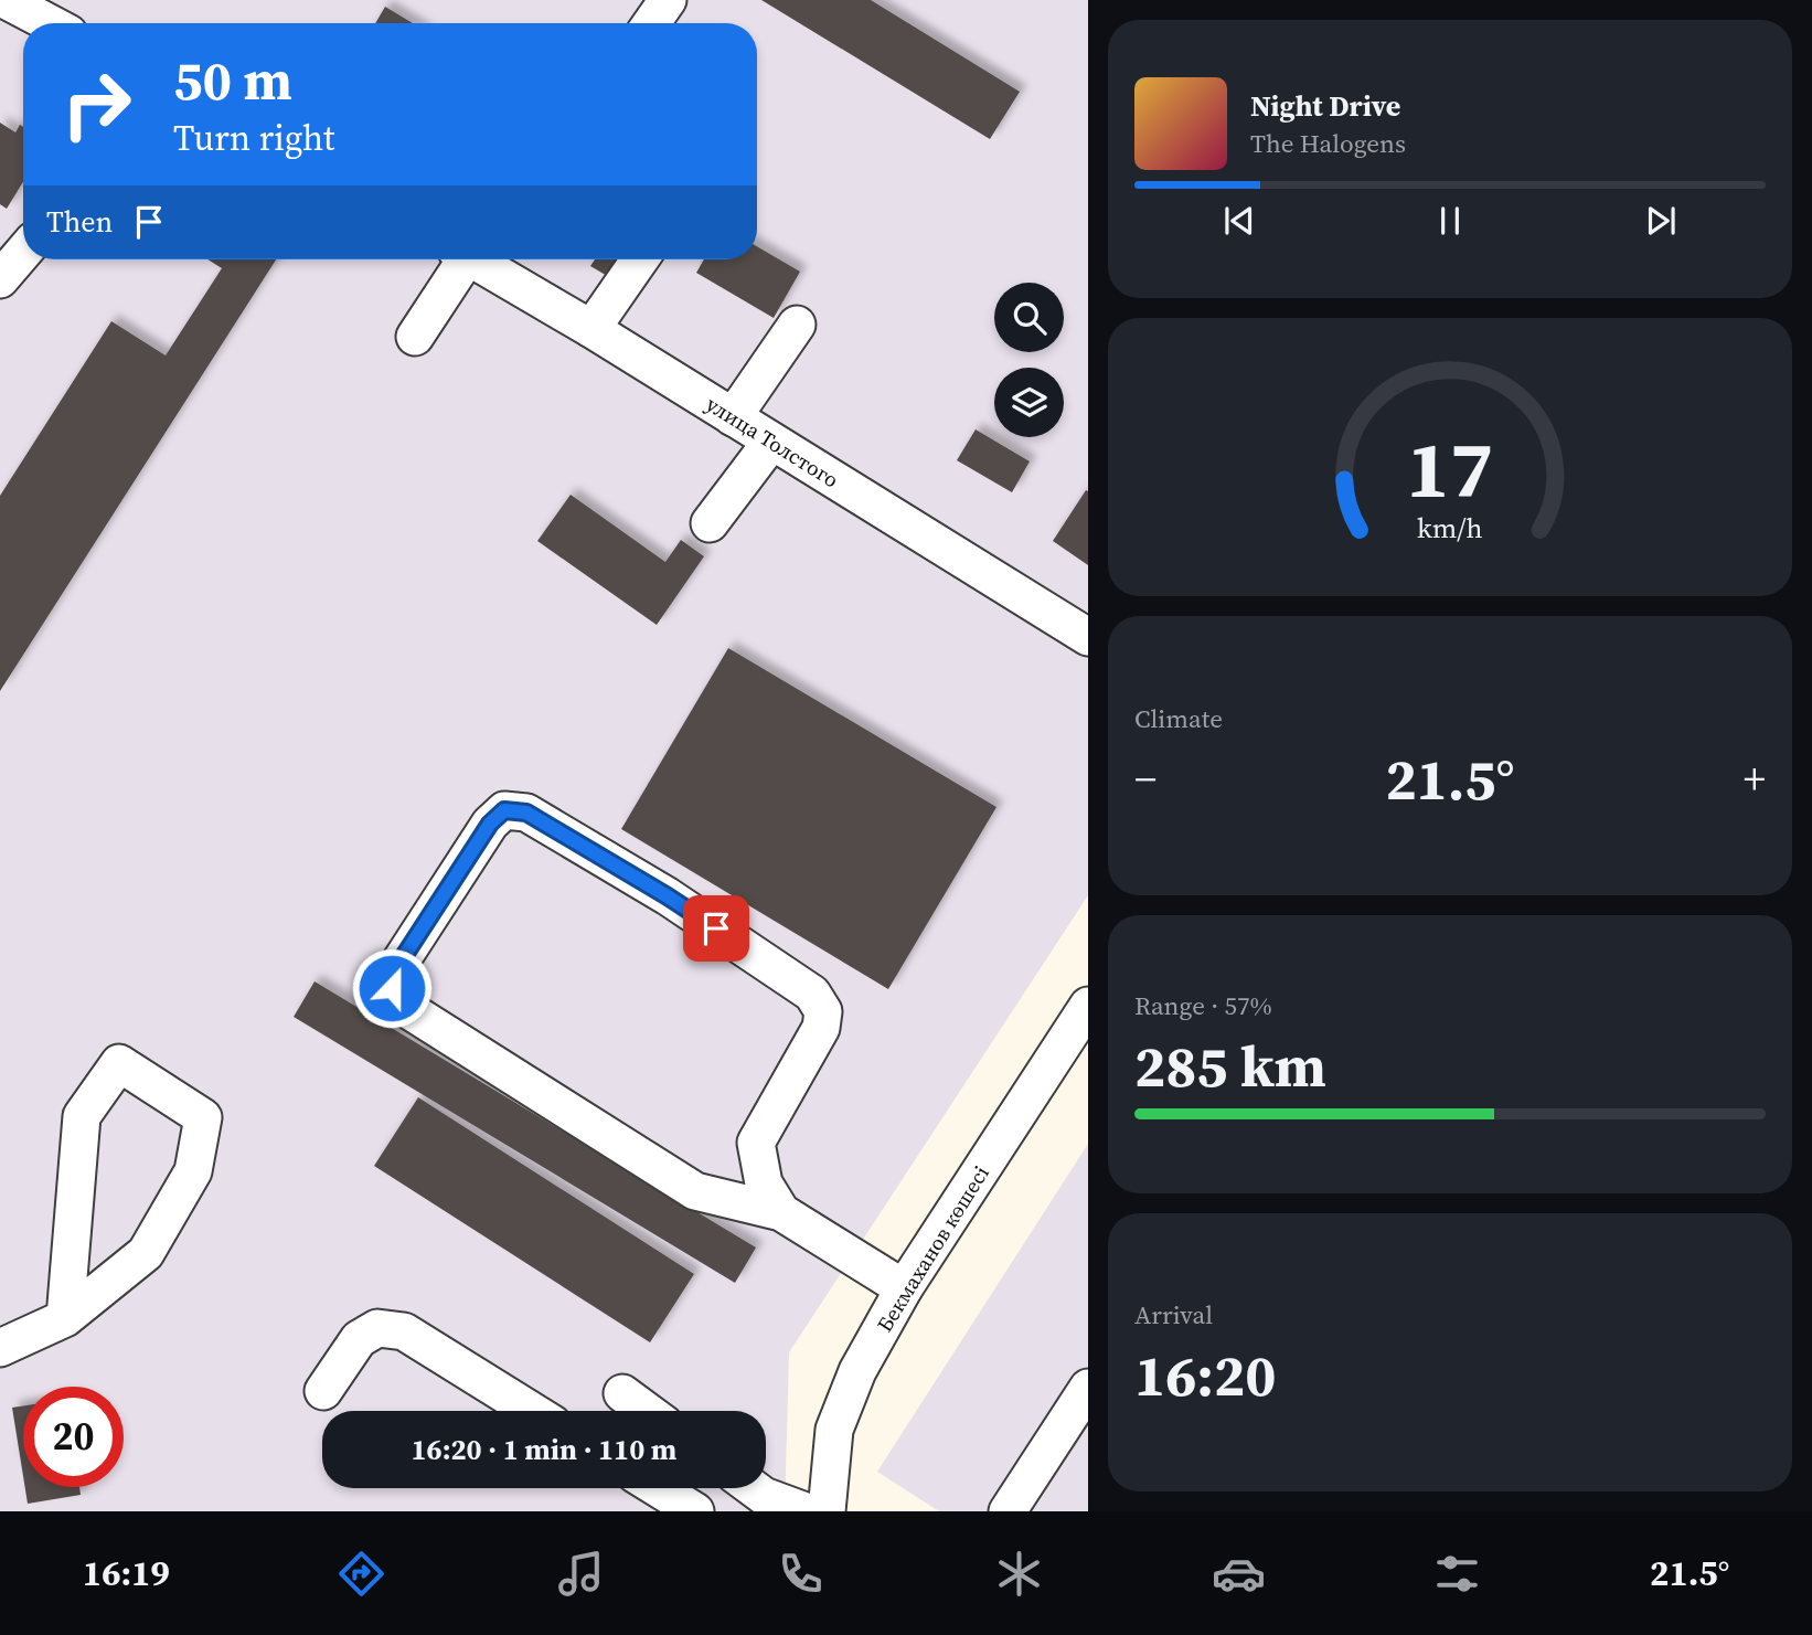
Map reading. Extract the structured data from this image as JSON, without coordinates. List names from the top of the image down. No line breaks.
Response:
{"streets":{"street":["улица Толстого","Бекмаханов көшесі"]},"page":{"turn":["50 m","Turn right"],"song":["Night Drive","The Halogens"],"then":"Then","tile":["Climate",["Range · 57%","285 km"],["Arrival","16:20"]],"heat":["−","21.5°","+"],"limit":"20","trip":"16:20 · 1 min · 110 m","tabs":["16:19","21.5°"],"gauge":["17","km/h"]}}
